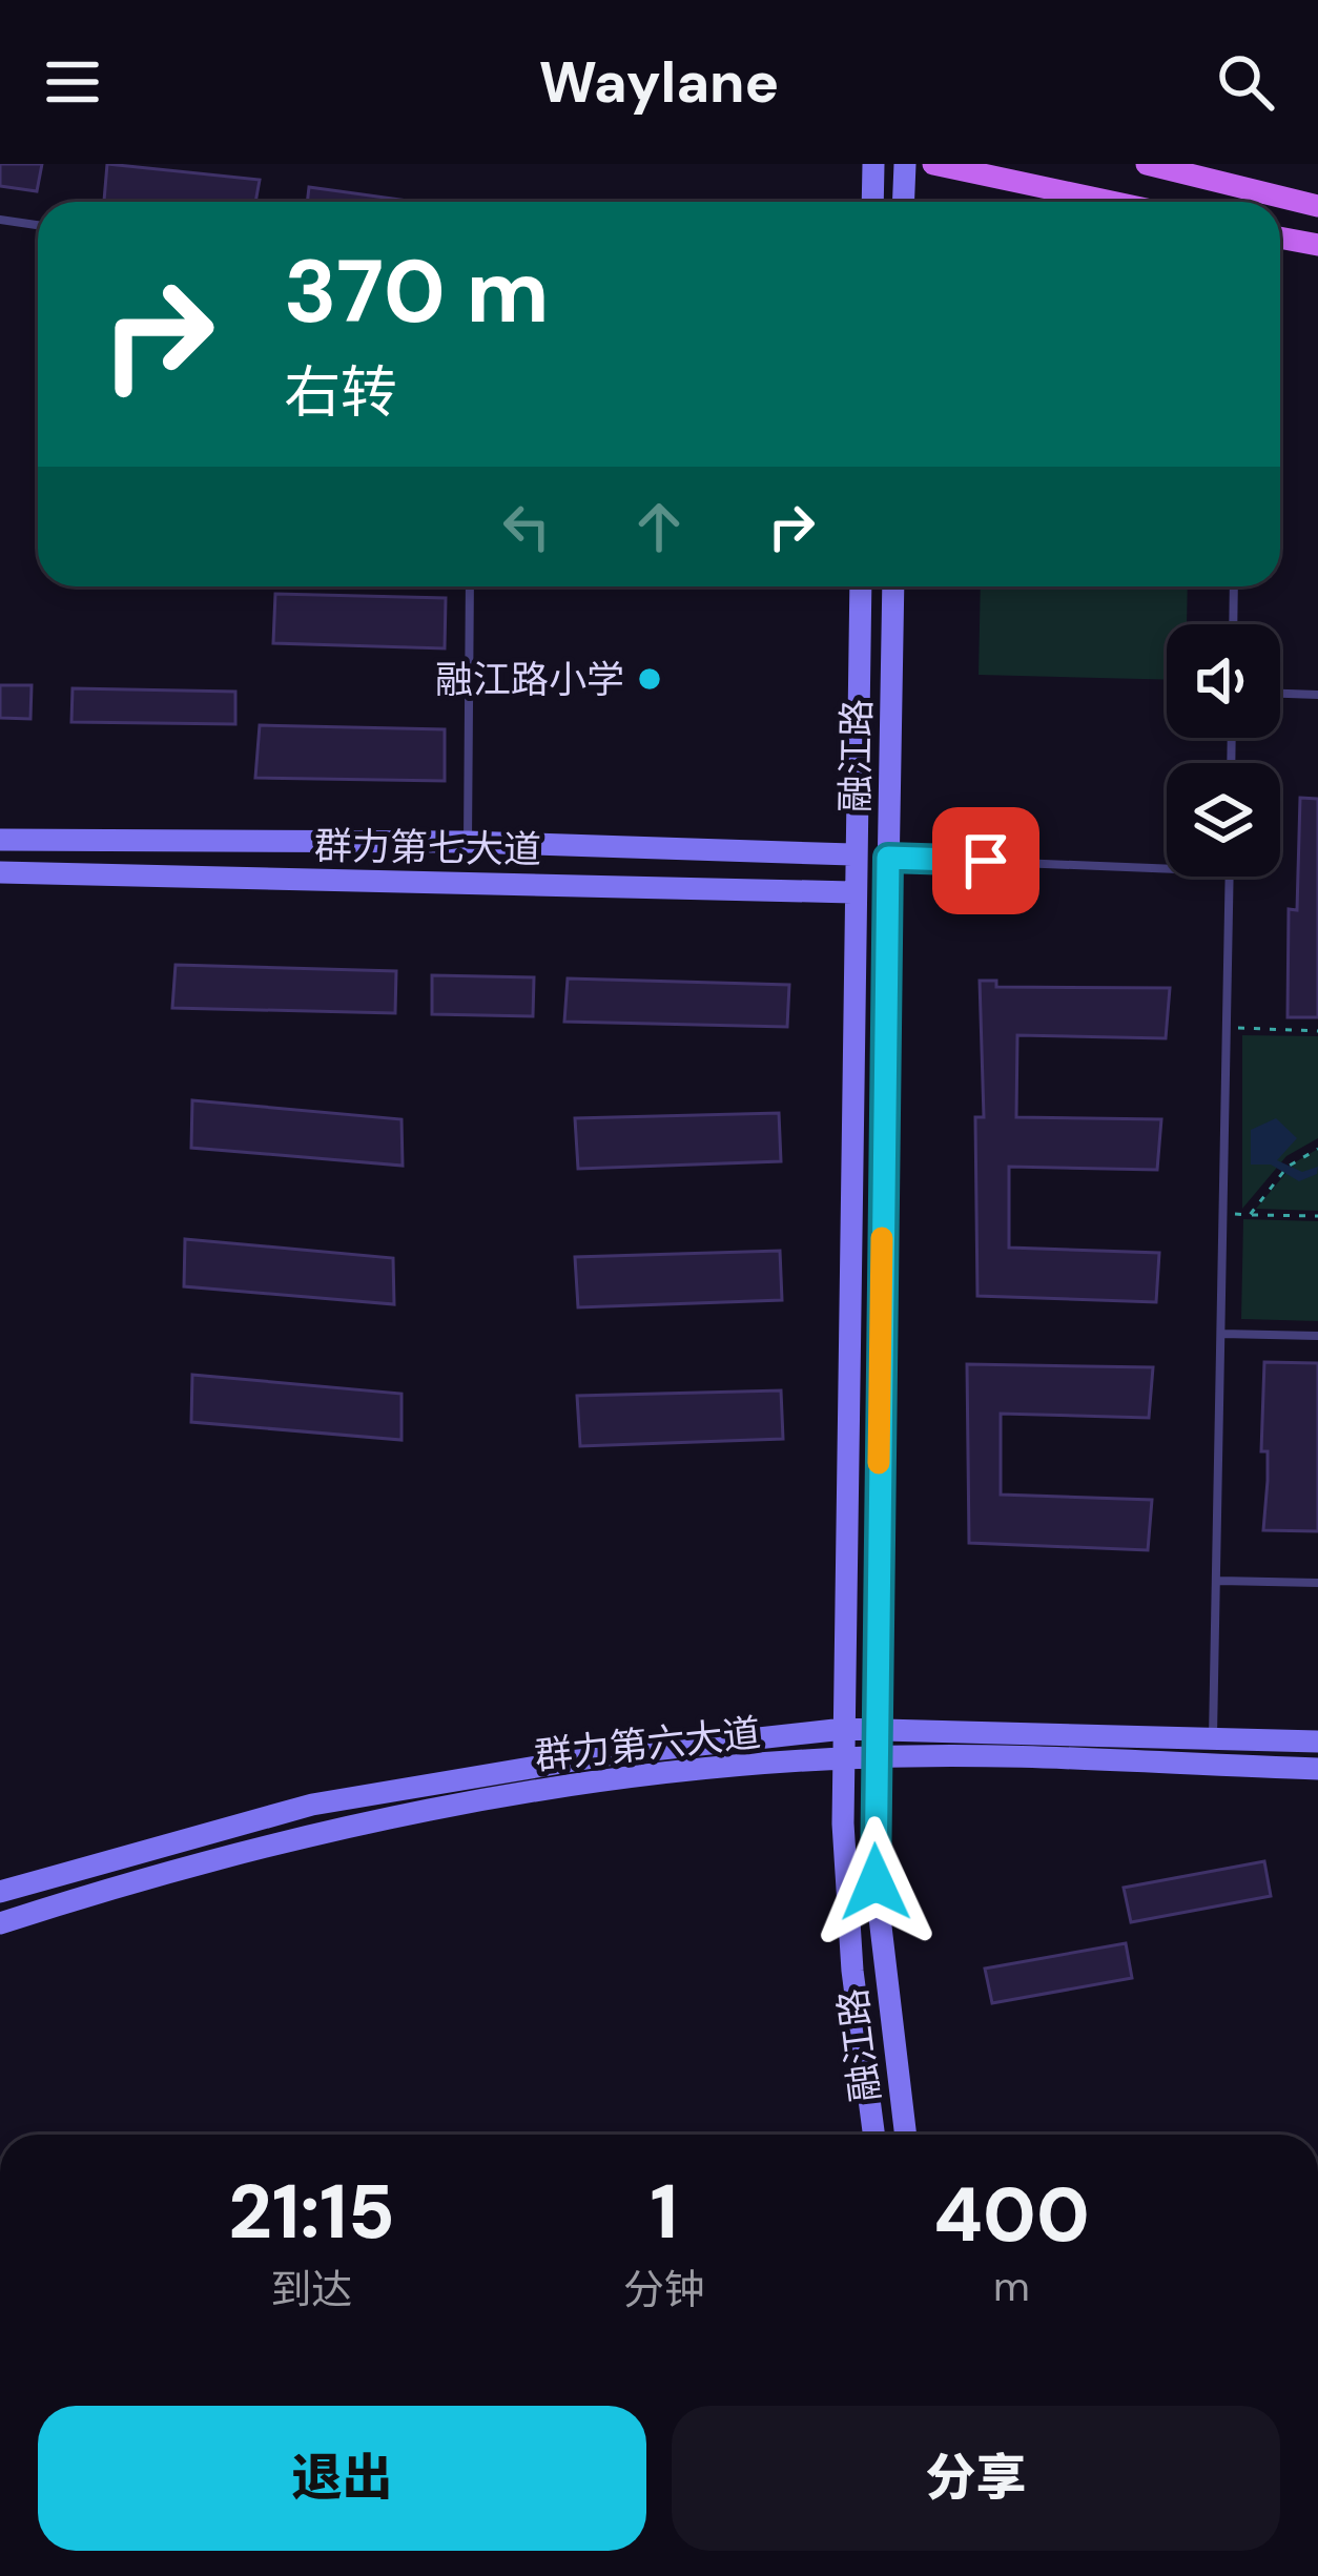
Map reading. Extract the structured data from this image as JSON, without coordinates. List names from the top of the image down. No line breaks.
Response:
{"streets":{"main road":["融江路","群力第七大道","群力第六大道"]},"crossings":[["融江路","群力第七大道"],["融江路","群力第六大道"]],"places":["融江路小学"],"page":{"header":"Waylane","turn":["370 m","右转"],"eta":["21:15","到达","1","分钟","400","m"],"buttons":["退出","分享"]}}
